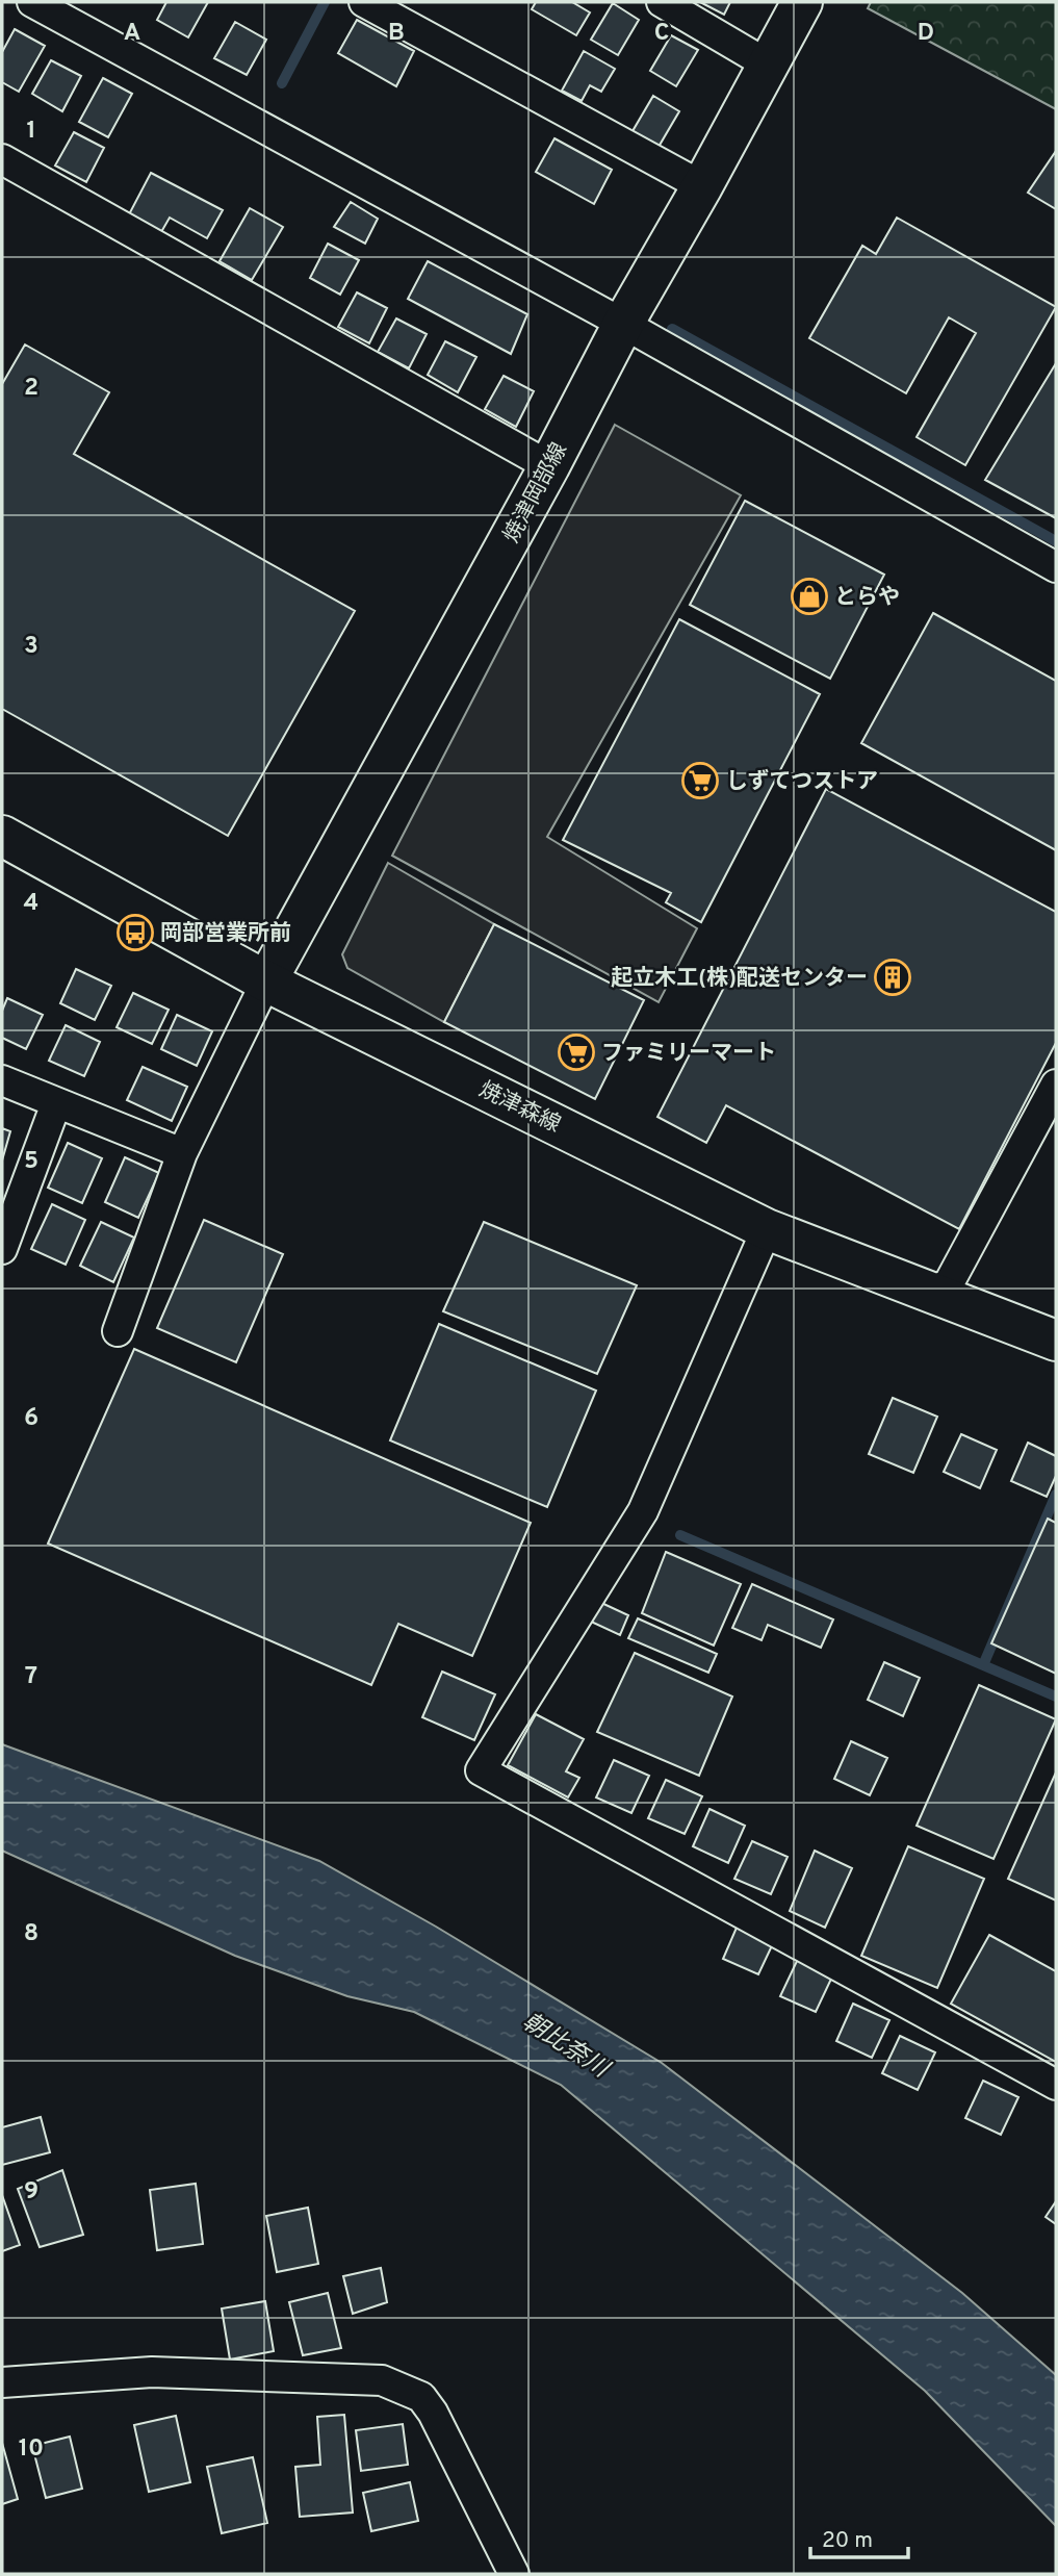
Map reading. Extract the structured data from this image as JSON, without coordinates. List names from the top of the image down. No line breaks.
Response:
{"streets":{"main road":["焼津岡部線","焼津森線"]},"crossings":[["焼津岡部線","焼津森線"]],"water":["朝比奈川"],"places":{"shop":["とらや"],"supermarket":["しずてつストア","ファミリーマート"],"bus stop":["岡部営業所前"],"building":["起立木工(株)配送センター"]},"scale_bar":"20 m","grid":{"columns":["A","B","C","D"],"rows":["1","2","3","4","5","6","7","8","9","10"]}}
